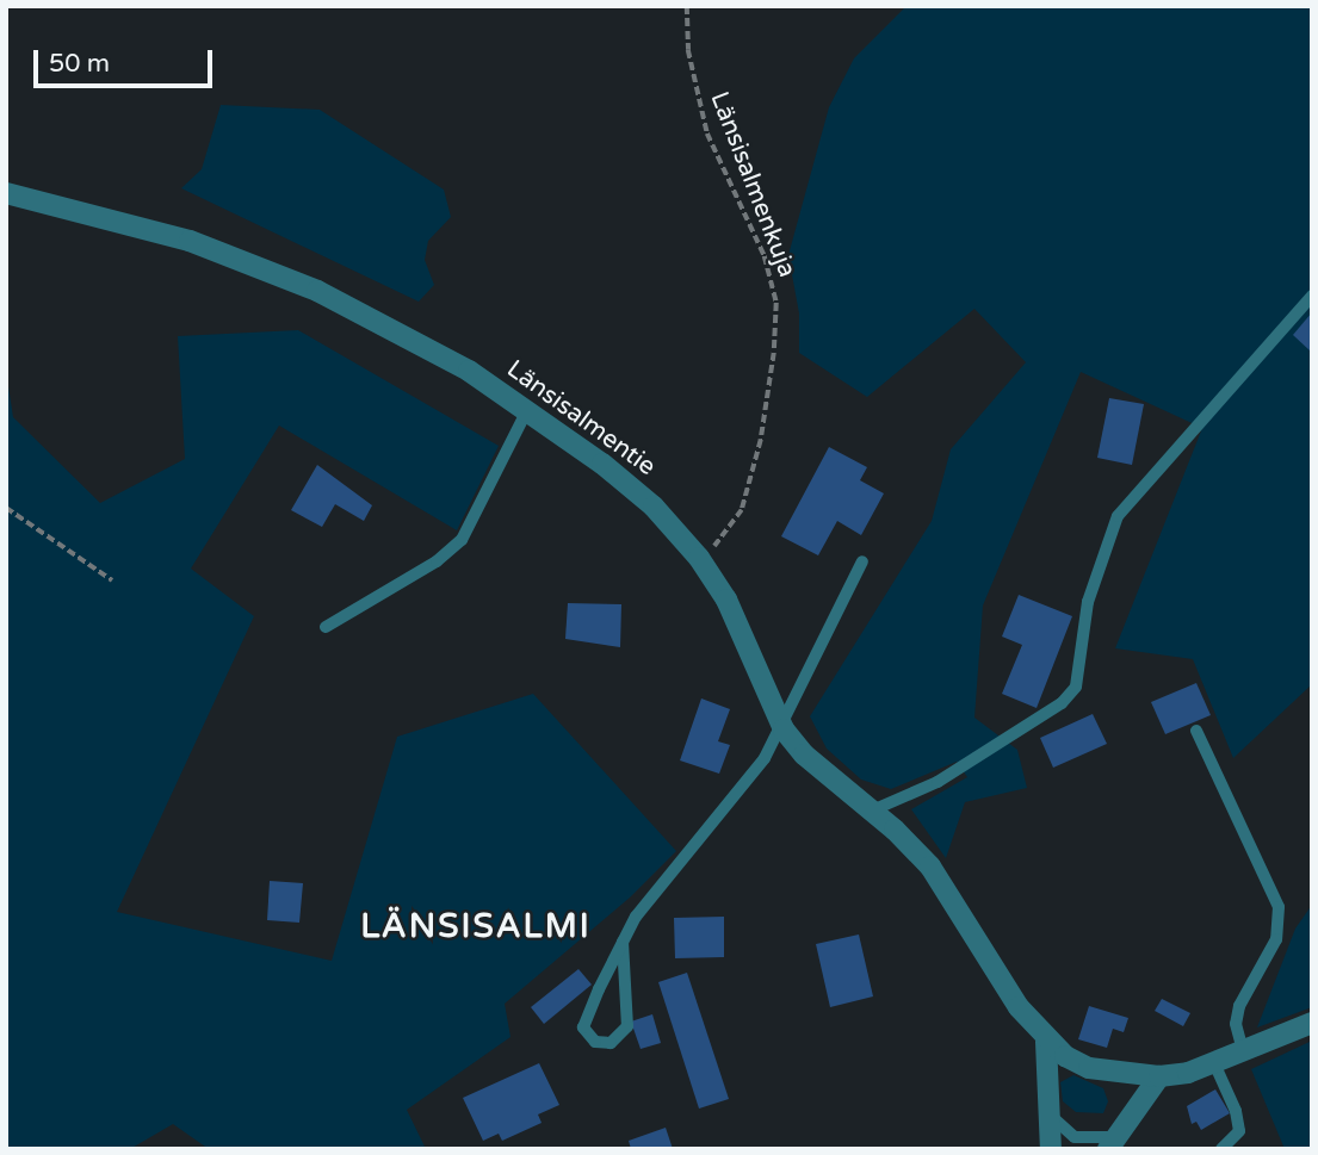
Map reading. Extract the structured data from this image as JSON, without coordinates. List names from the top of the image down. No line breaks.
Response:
{"streets":{"street":["Länsisalmentie"],"path":["Länsisalmenkuja"]},"crossings":[["Länsisalmenkuja","Länsisalmentie"]],"districts":["LÄNSISALMI"],"scale_bar":"50 m"}
